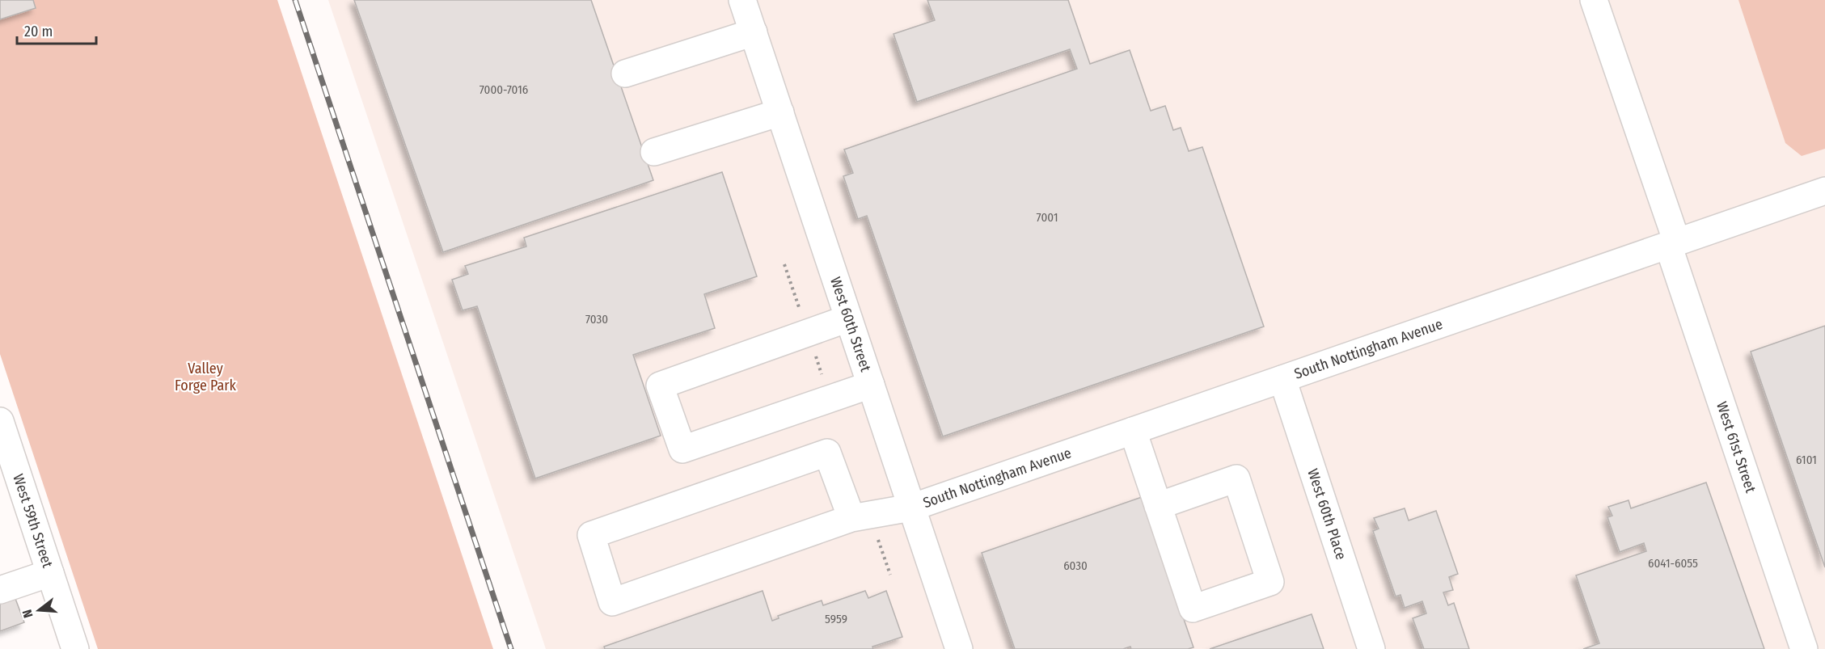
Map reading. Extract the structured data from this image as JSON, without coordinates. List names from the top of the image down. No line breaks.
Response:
{"streets":{"street":["West 60th Street","South Nottingham Avenue","West 61st Street","West 60th Place","West 59th Street"]},"crossings":[["West 60th Street","South Nottingham Avenue"],["South Nottingham Avenue","West 61st Street"],["South Nottingham Avenue","West 60th Place"]],"parks":["Valley Forge Park"],"house_numbers":["7000-7016","7001","7030","6101","6041-6055","6030","5959"],"scale_bar":"20 m","north":"left"}
